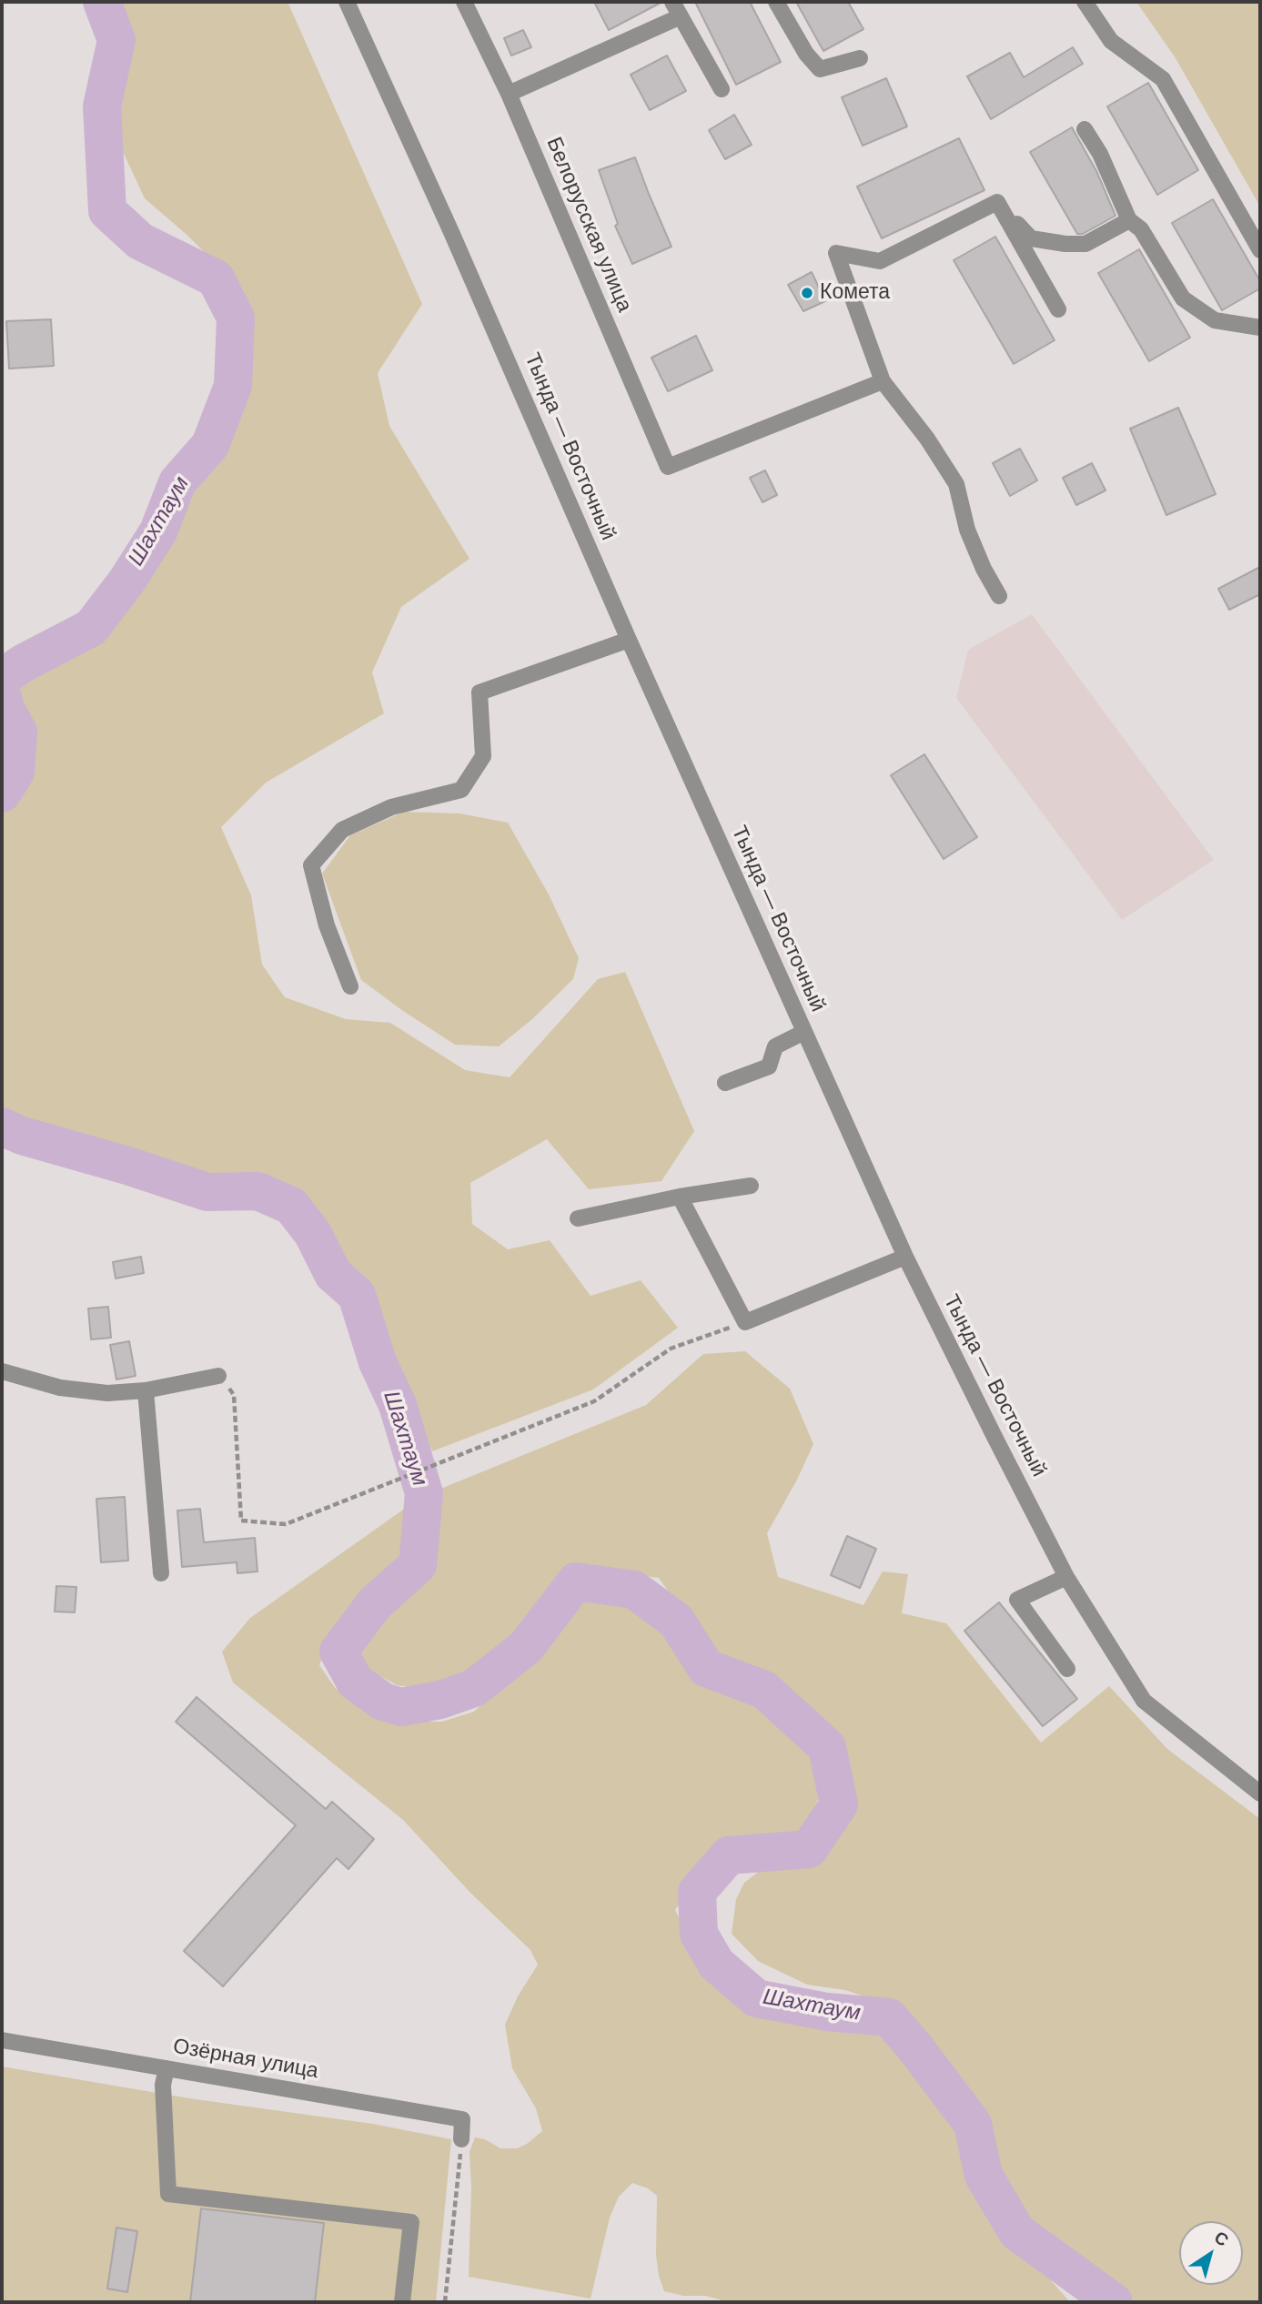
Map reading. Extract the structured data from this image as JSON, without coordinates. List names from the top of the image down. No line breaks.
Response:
{"streets":{"street":["Белорусская улица","Тында — Восточный","Озёрная улица"]},"water":["Шахтаум"],"places":["Комета"],"north":"top right"}
